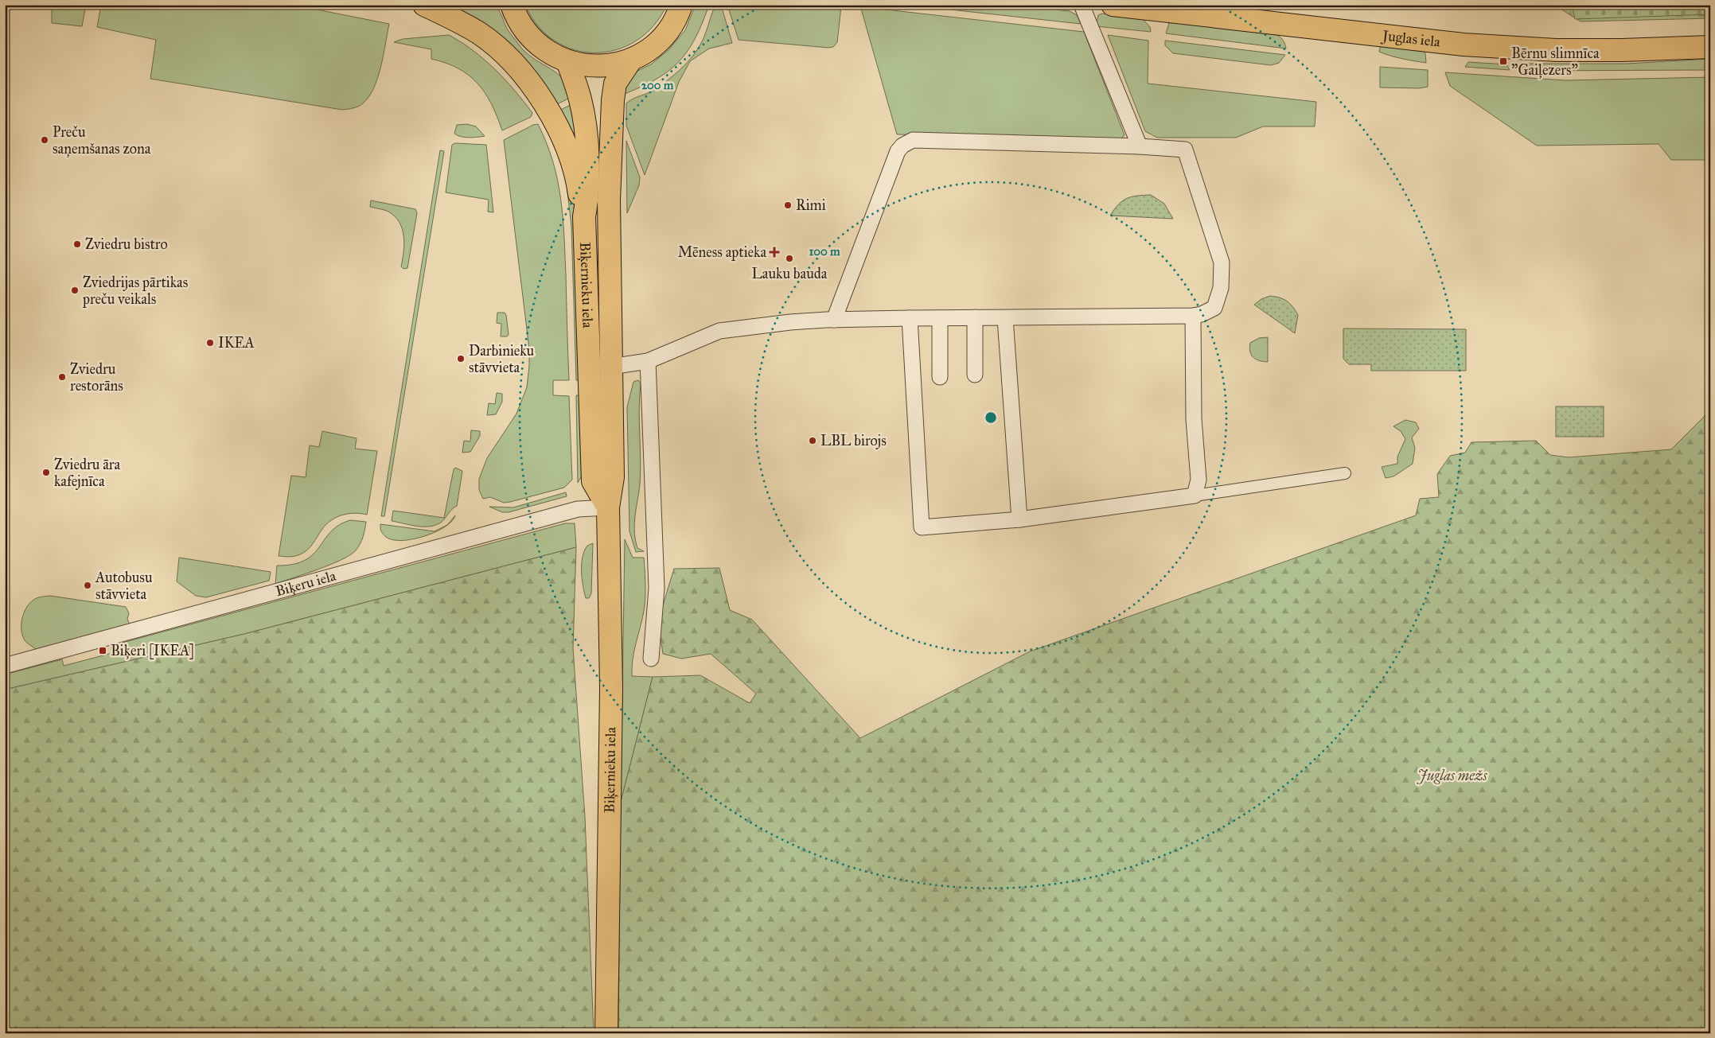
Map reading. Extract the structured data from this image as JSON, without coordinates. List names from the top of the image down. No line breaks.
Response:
{"streets":{"main road":["Juglas iela","Biķernieku iela"],"street":["Biķeru iela"]},"crossings":[["Biķernieku iela","Biķeru iela"]],"parks":["Juglas mežs"],"places":{"transit":["Bērnu slimnīca \"Gaiļezers\"","Biķeri [IKEA]"],"other":["Preču saņemšanas zona","Rimi","Zviedru bistro","Lauku bauda","Zviedrijas pārtikas preču veikals","IKEA","Darbinieku stāvvieta","Zviedru restorāns","LBL birojs","Zviedru āra kafejnīca","Autobusu stāvvieta"],"health":["Mēness aptieka"]},"rings":["200 m","100 m"]}
